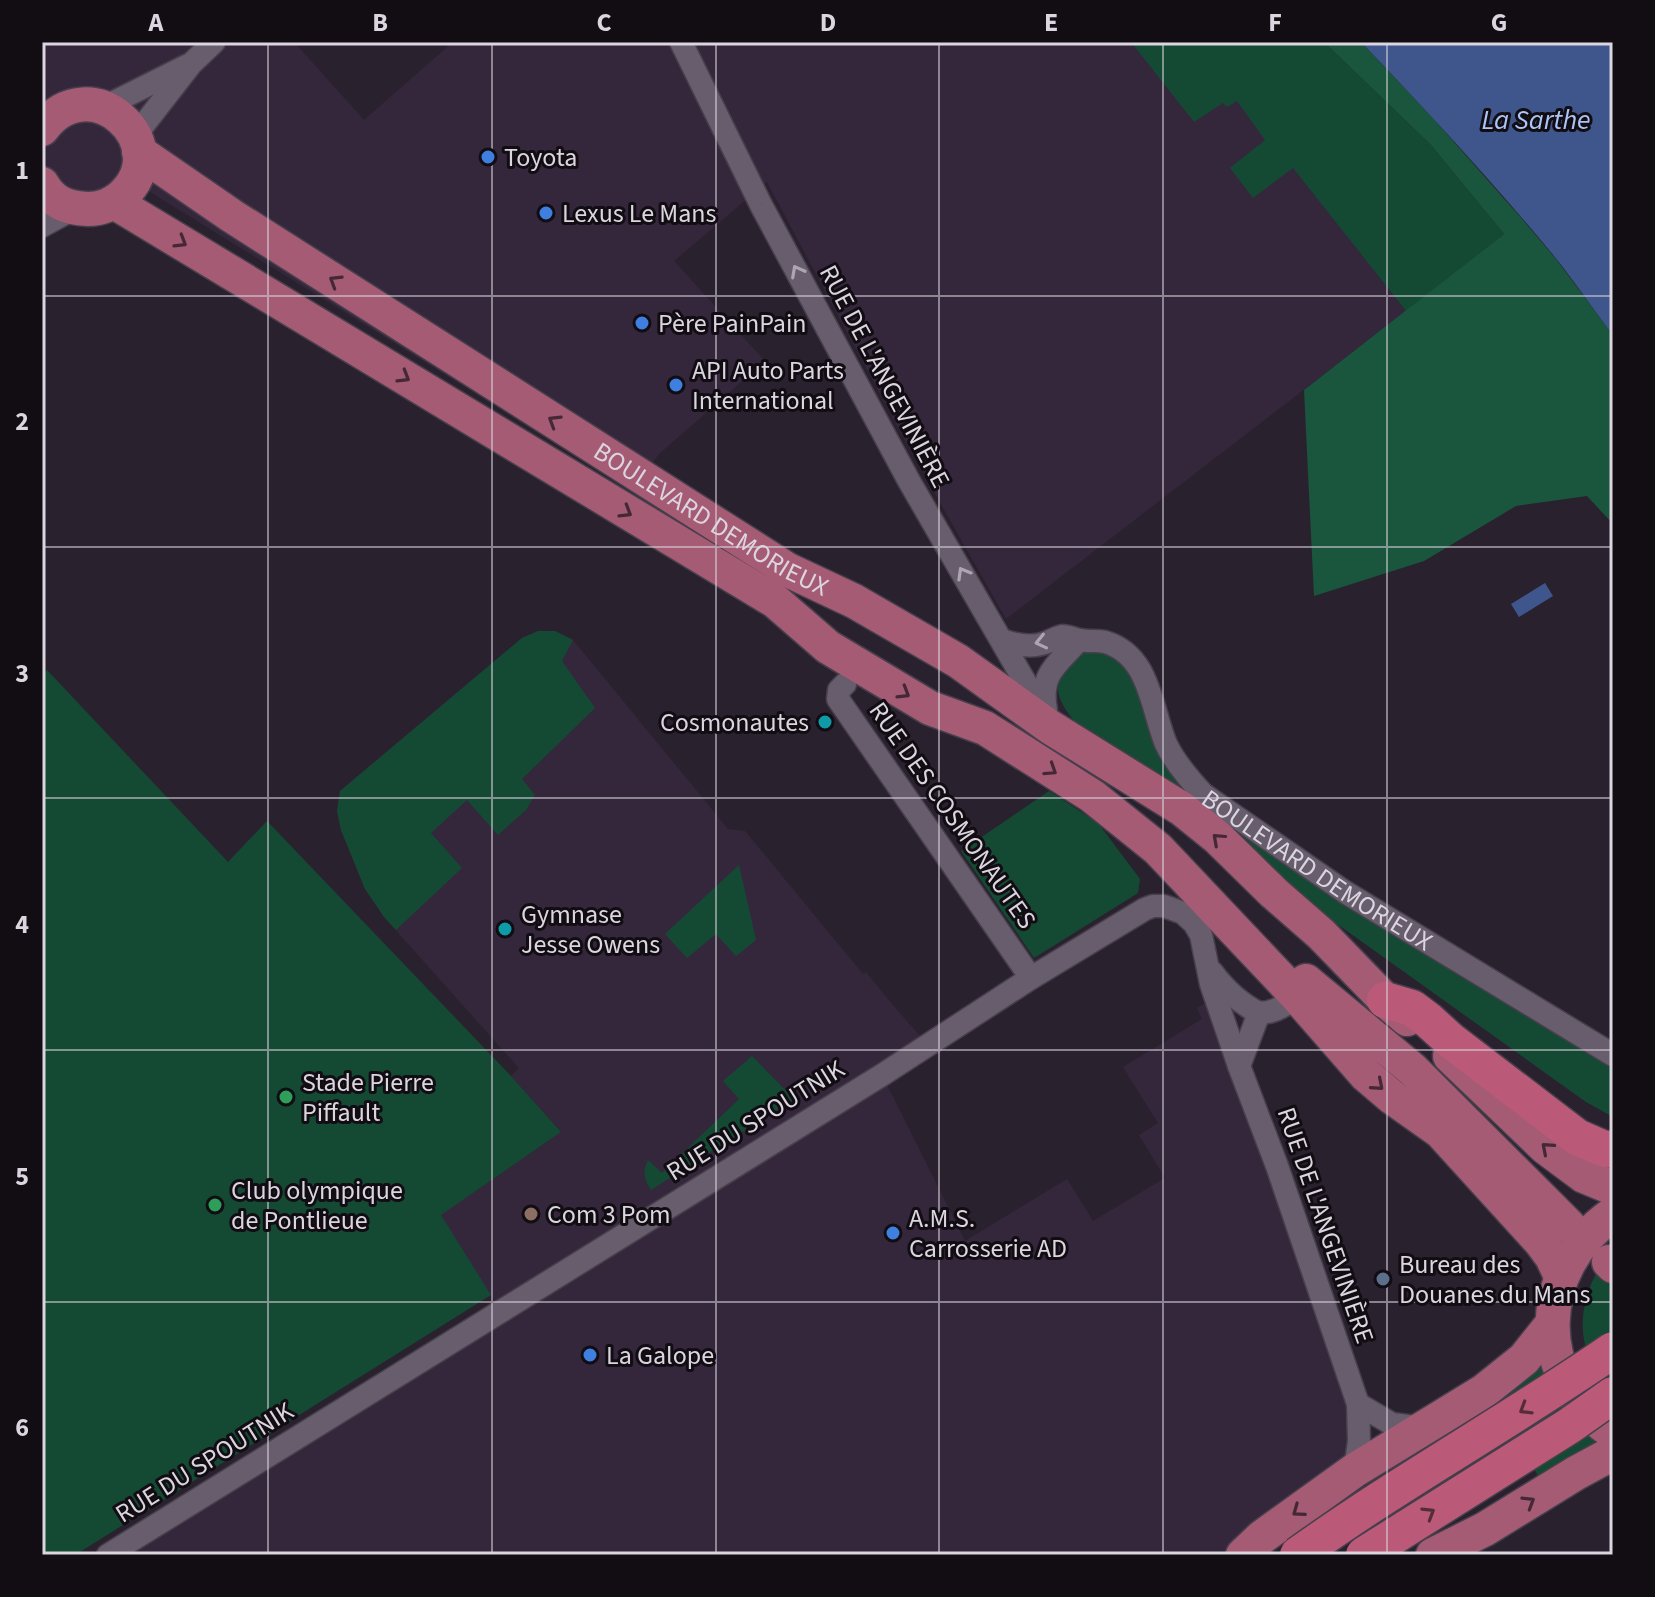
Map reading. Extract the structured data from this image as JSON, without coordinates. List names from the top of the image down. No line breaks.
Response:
{"streets":{"main road":["BOULEVARD DEMORIEUX"],"street":["RUE DE L'ANGEVINIÈRE","RUE DES COSMONAUTES","RUE DU SPOUTNIK"]},"crossings":[["RUE DE L'ANGEVINIÈRE","BOULEVARD DEMORIEUX"],["RUE DE L'ANGEVINIÈRE","RUE DU SPOUTNIK"],["RUE DES COSMONAUTES","RUE DU SPOUTNIK"]],"one_way":["RUE DE L'ANGEVINIÈRE"],"water":["La Sarthe"],"places":["Toyota","Lexus Le Mans","Père PainPain","API Auto Parts International","Cosmonautes","Gymnase Jesse Owens","Stade Pierre Piffault","Club olympique de Pontlieue","Com 3 Pom","A.M.S. Carrosserie AD","Bureau des Douanes du Mans","La Galope"],"grid":{"columns":["A","B","C","D","E","F","G"],"rows":["1","2","3","4","5","6"]}}
